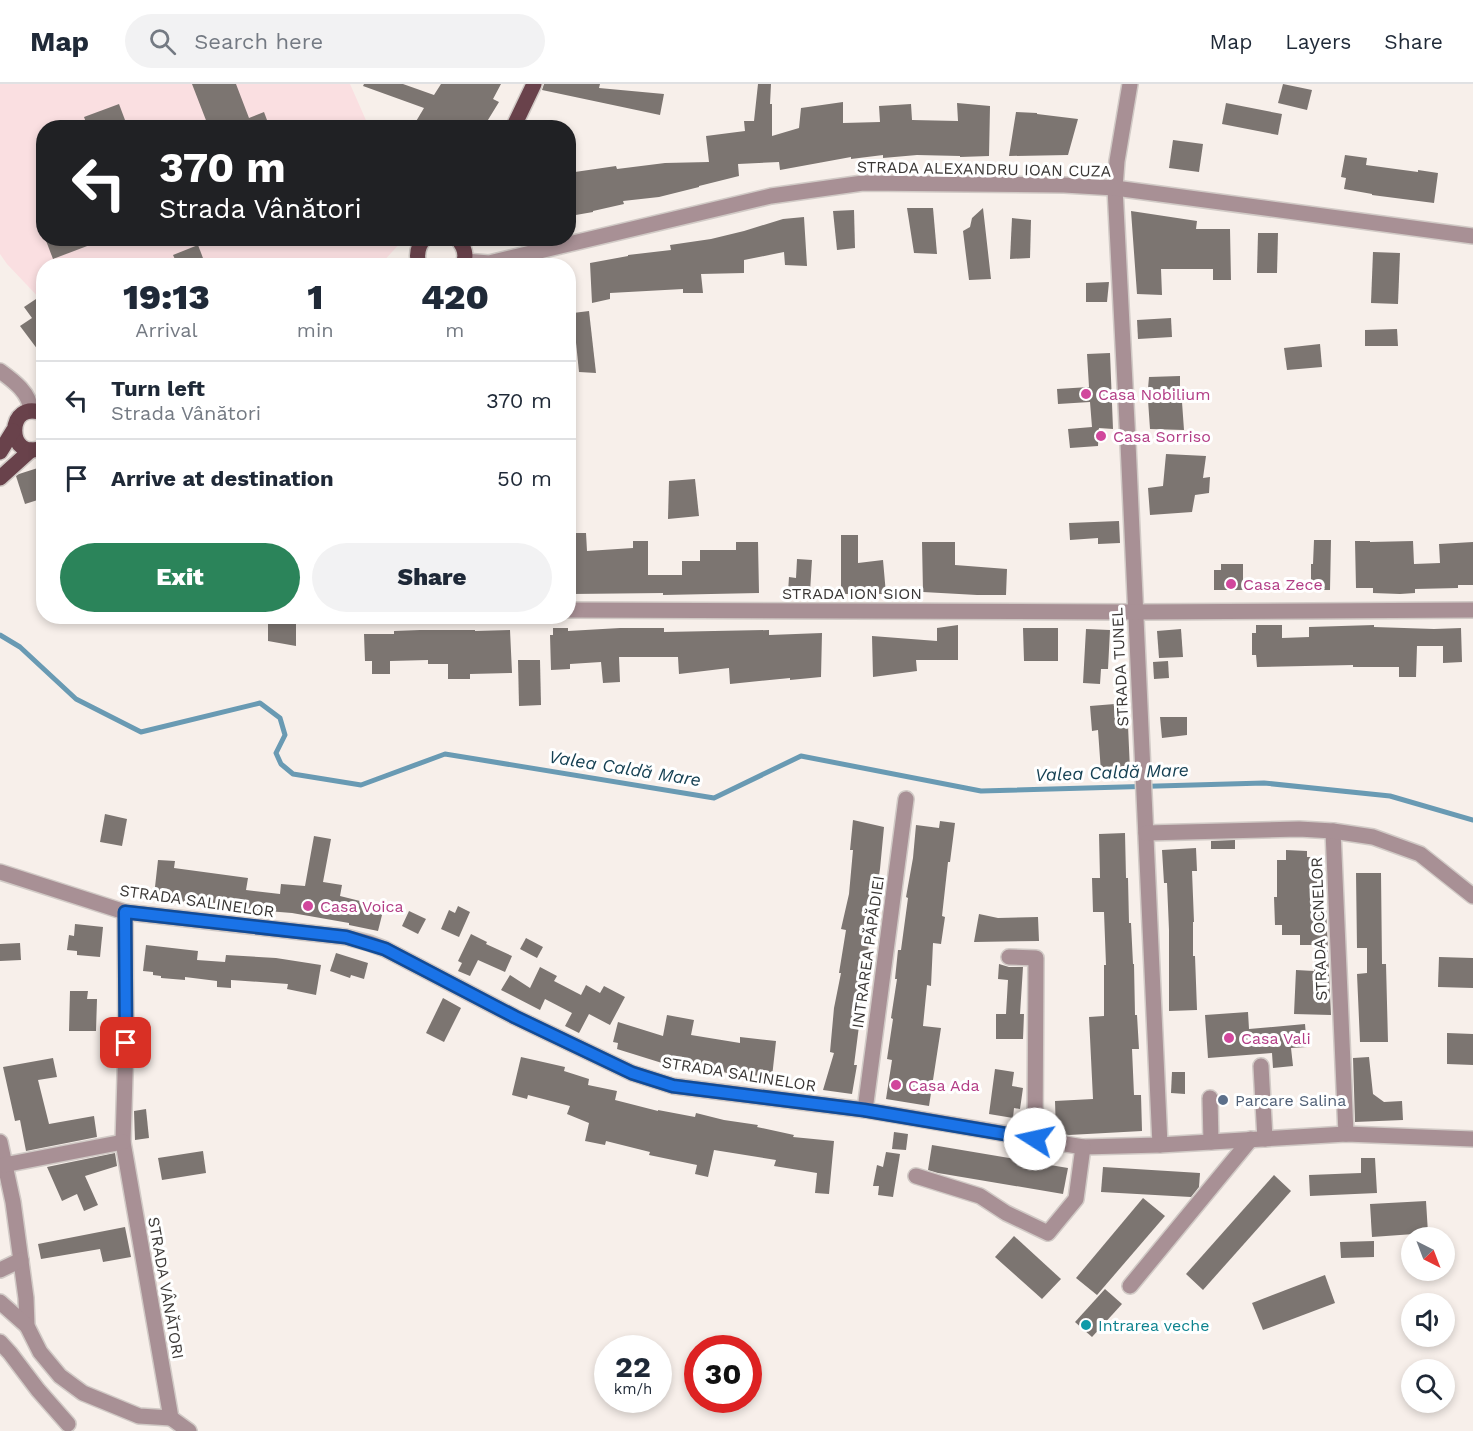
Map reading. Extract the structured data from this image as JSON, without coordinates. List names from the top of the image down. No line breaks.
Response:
{"streets":{"street":["STRADA ALEXANDRU IOAN CUZA","STRADA ION SION","STRADA TUNEL","STRADA SALINELOR","STRADA OCNELOR","INTRAREA PĂPĂDIEI","STRADA VÂNĂTORI"]},"crossings":[["STRADA ALEXANDRU IOAN CUZA","STRADA TUNEL"],["STRADA ION SION","STRADA TUNEL"],["STRADA TUNEL","STRADA SALINELOR"],["STRADA SALINELOR","STRADA OCNELOR"],["STRADA SALINELOR","INTRAREA PĂPĂDIEI"],["STRADA SALINELOR","STRADA VÂNĂTORI"]],"water":["Valea Caldă Mare"],"places":["Casa Nobilium","Casa Sorriso","Casa Zece","Casa Voica","Casa Vali","Casa Ada","Parcare Salina","Intrarea veche"],"north":"bottom right","page":{"header":"Map","search":"Search here","nav":["Map","Layers","Share"],"turn":["370 m","Strada Vânători"],"eta":["19:13","Arrival","1","min","420","m"],"list":[{"name":"Turn left","note":"Strada Vânători","value":"370 m"},{"name":"Arrive at destination","value":"50 m"}],"buttons":["Exit","Share"],"speed":"22 km/h","limit":"30"}}
